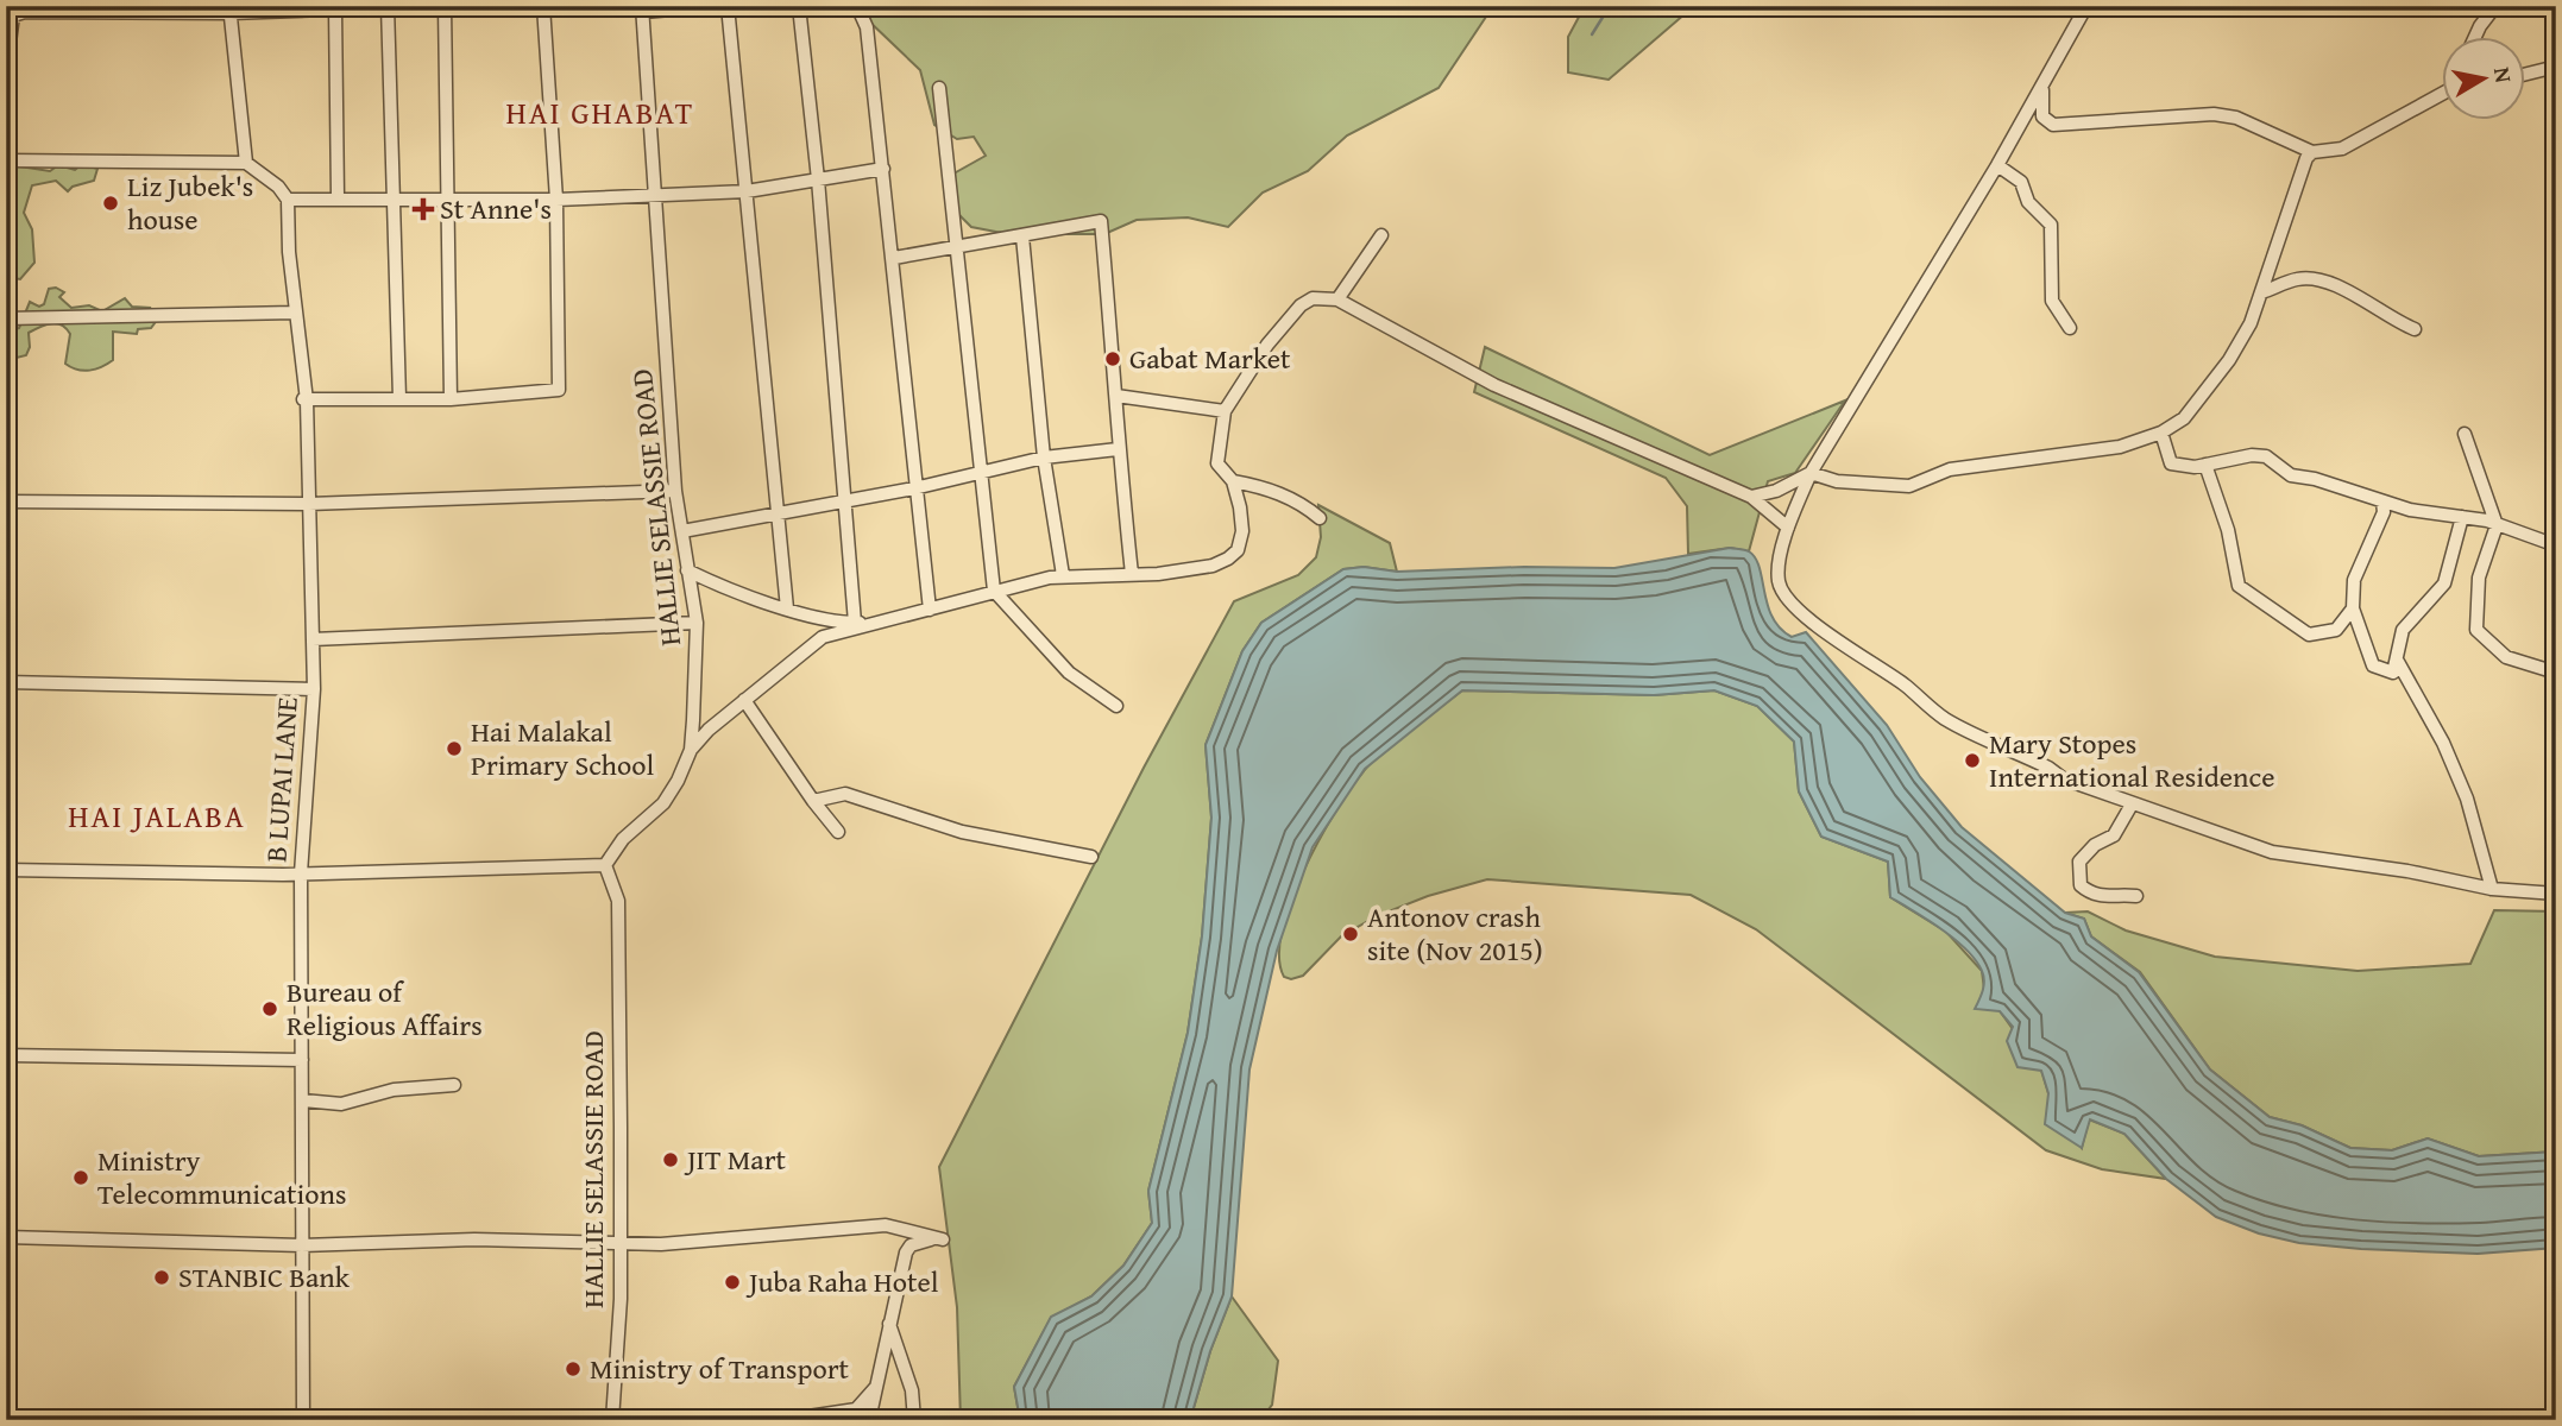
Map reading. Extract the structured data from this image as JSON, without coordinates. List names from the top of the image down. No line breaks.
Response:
{"streets":{"street":["HALLIE SELASSIE ROAD","B LUPAI LANE"]},"districts":["HAI GHABAT","HAI JALABA"],"places":{"other":["Liz Jubek's house","Gabat Market","Hai Malakal Primary School","Mary Stopes International Residence","Antonov crash site (Nov 2015)","Bureau of Religious Affairs","JIT Mart","Ministry Telecommunications","STANBIC Bank","Juba Raha Hotel","Ministry of Transport"],"health":["St Anne's"]},"north":"right"}
